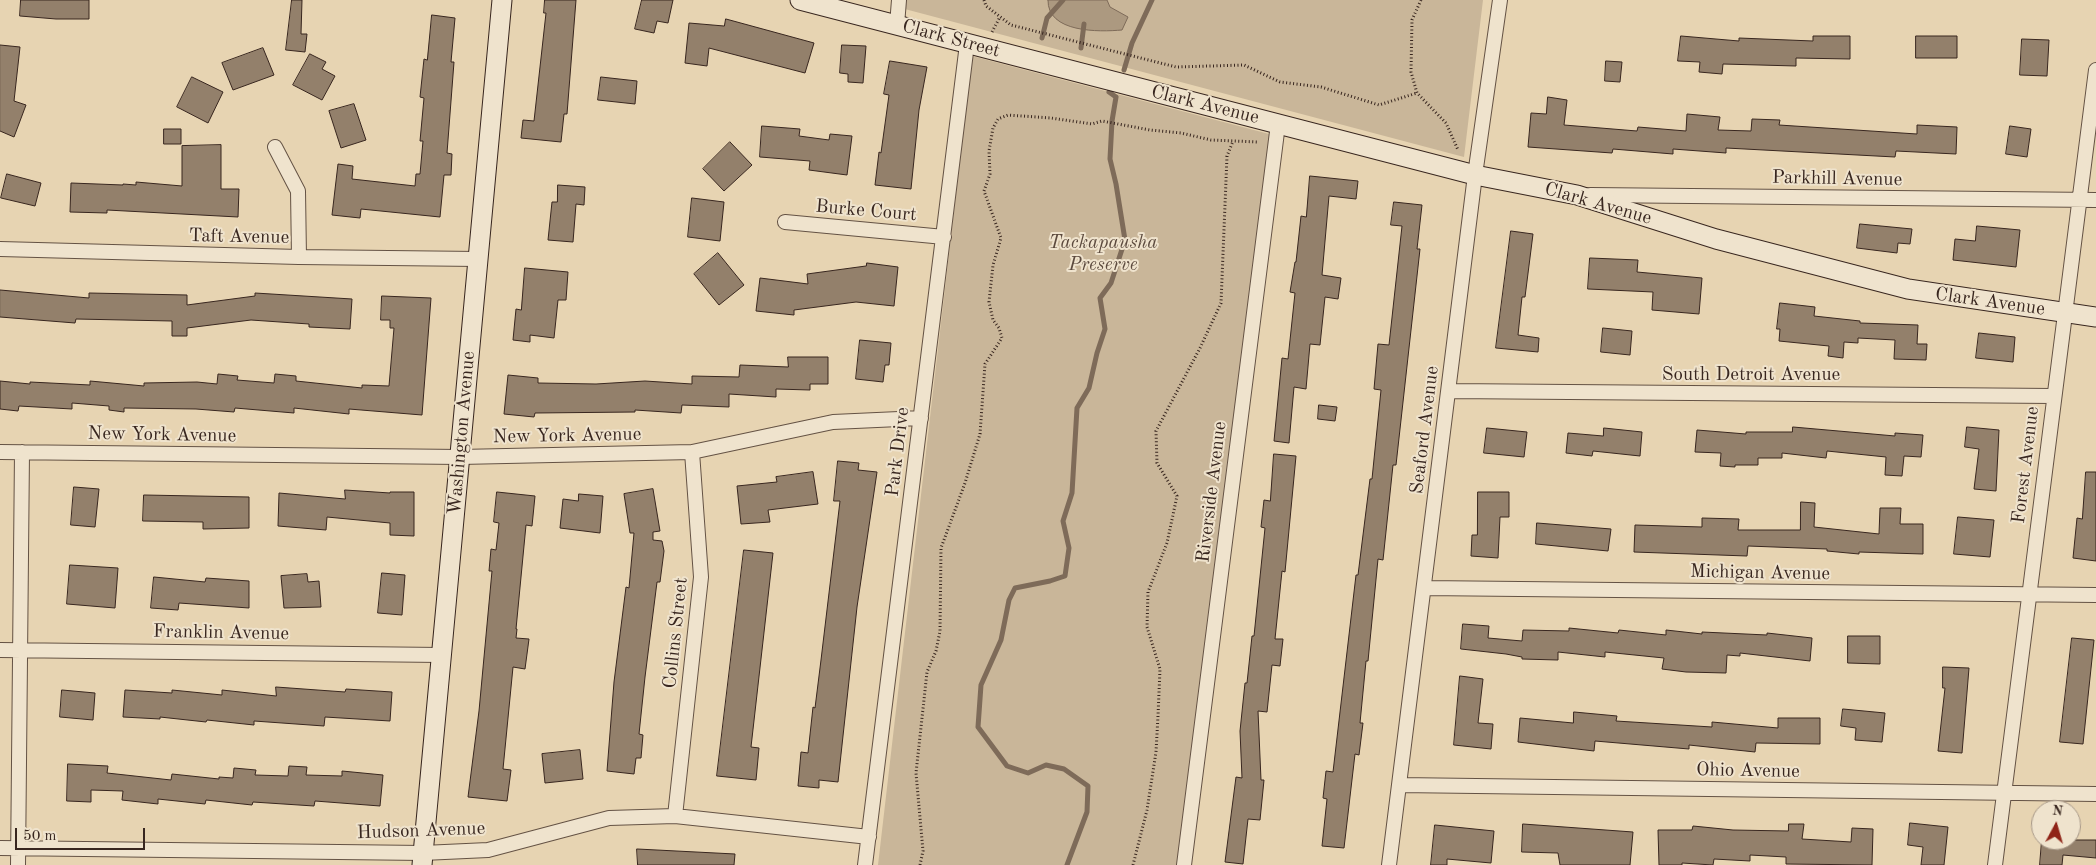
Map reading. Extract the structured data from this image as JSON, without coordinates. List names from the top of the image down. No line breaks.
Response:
{"streets":{"street":["Clark Street","Clark Avenue","Parkhill Avenue","Burke Court","Taft Avenue","South Detroit Avenue","Seaford Avenue","Washington Avenue","New York Avenue","Park Drive","Forest Avenue","Riverside Avenue","Michigan Avenue","Franklin Avenue","Collins Street","Ohio Avenue","Hudson Avenue"]},"crossings":[["Clark Street","Clark Avenue"],["Clark Street","Park Drive"],["Clark Avenue","Parkhill Avenue"],["Clark Avenue","Seaford Avenue"],["Clark Avenue","Forest Avenue"],["Clark Avenue","Riverside Avenue"],["Parkhill Avenue","Forest Avenue"],["Burke Court","Park Drive"],["Taft Avenue","Washington Avenue"],["South Detroit Avenue","Seaford Avenue"],["South Detroit Avenue","Forest Avenue"],["Seaford Avenue","Michigan Avenue"],["Seaford Avenue","Ohio Avenue"],["Washington Avenue","New York Avenue"],["Washington Avenue","Franklin Avenue"],["Washington Avenue","Hudson Avenue"],["New York Avenue","Park Drive"],["New York Avenue","Collins Street"],["Park Drive","Hudson Avenue"],["Forest Avenue","Michigan Avenue"],["Forest Avenue","Ohio Avenue"],["Collins Street","Hudson Avenue"]],"parks":["Tackapausha Preserve"],"scale_bar":"50 m","north":"top"}
